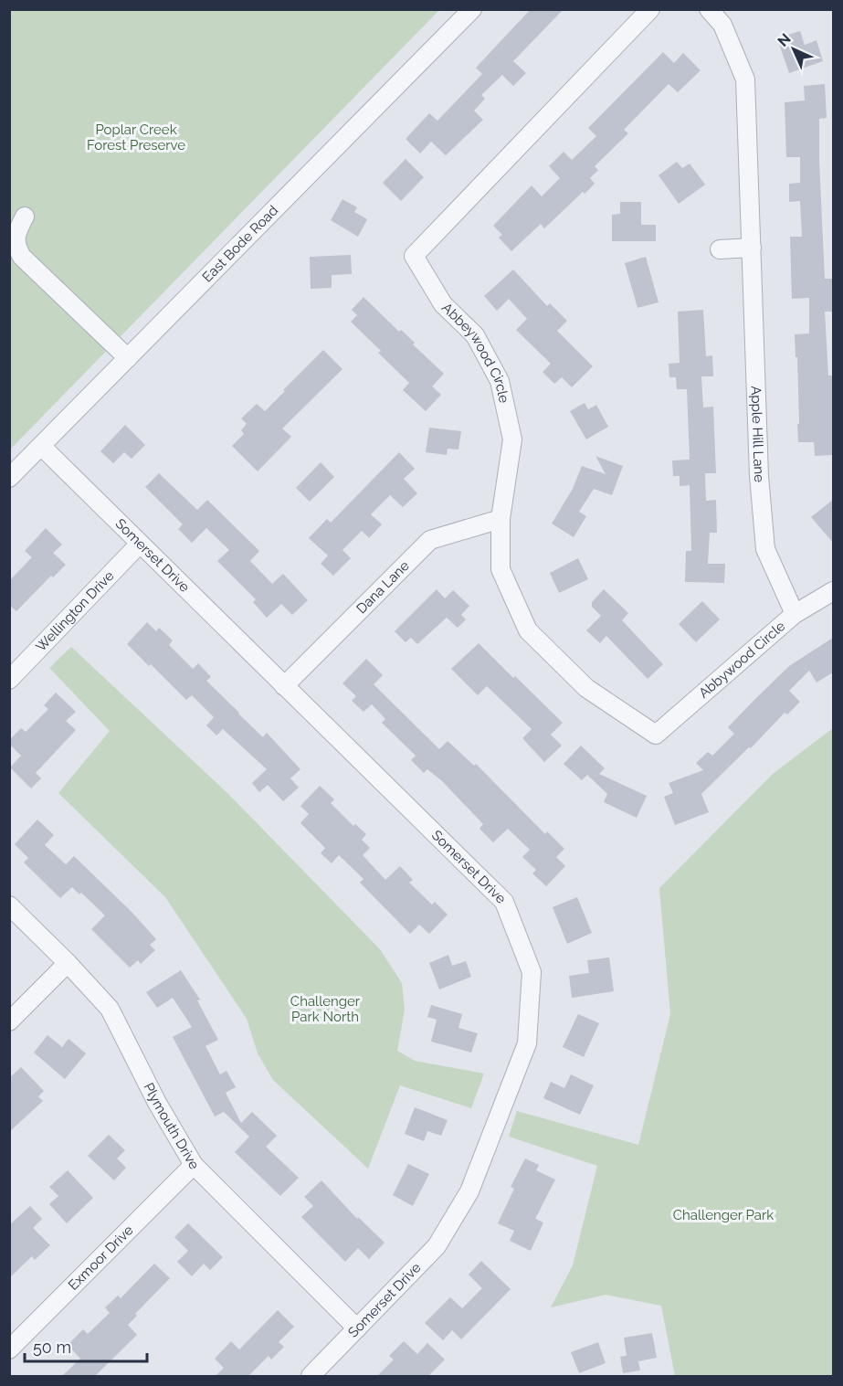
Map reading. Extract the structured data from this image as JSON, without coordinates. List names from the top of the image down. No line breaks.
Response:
{"streets":{"street":["East Bode Road","Abbeywood Circle","Apple Hill Lane","Somerset Drive","Dana Lane","Wellington Drive","Abbywood Circle","Plymouth Drive","Exmoor Drive"]},"crossings":[["East Bode Road","Somerset Drive"],["Abbeywood Circle","Dana Lane"],["Abbeywood Circle","Abbywood Circle"],["Apple Hill Lane","Abbywood Circle"],["Somerset Drive","Dana Lane"],["Somerset Drive","Wellington Drive"],["Somerset Drive","Plymouth Drive"],["Plymouth Drive","Exmoor Drive"]],"parks":["Poplar Creek Forest Preserve","Challenger Park North","Challenger Park"],"scale_bar":"50 m","north":"top left"}
